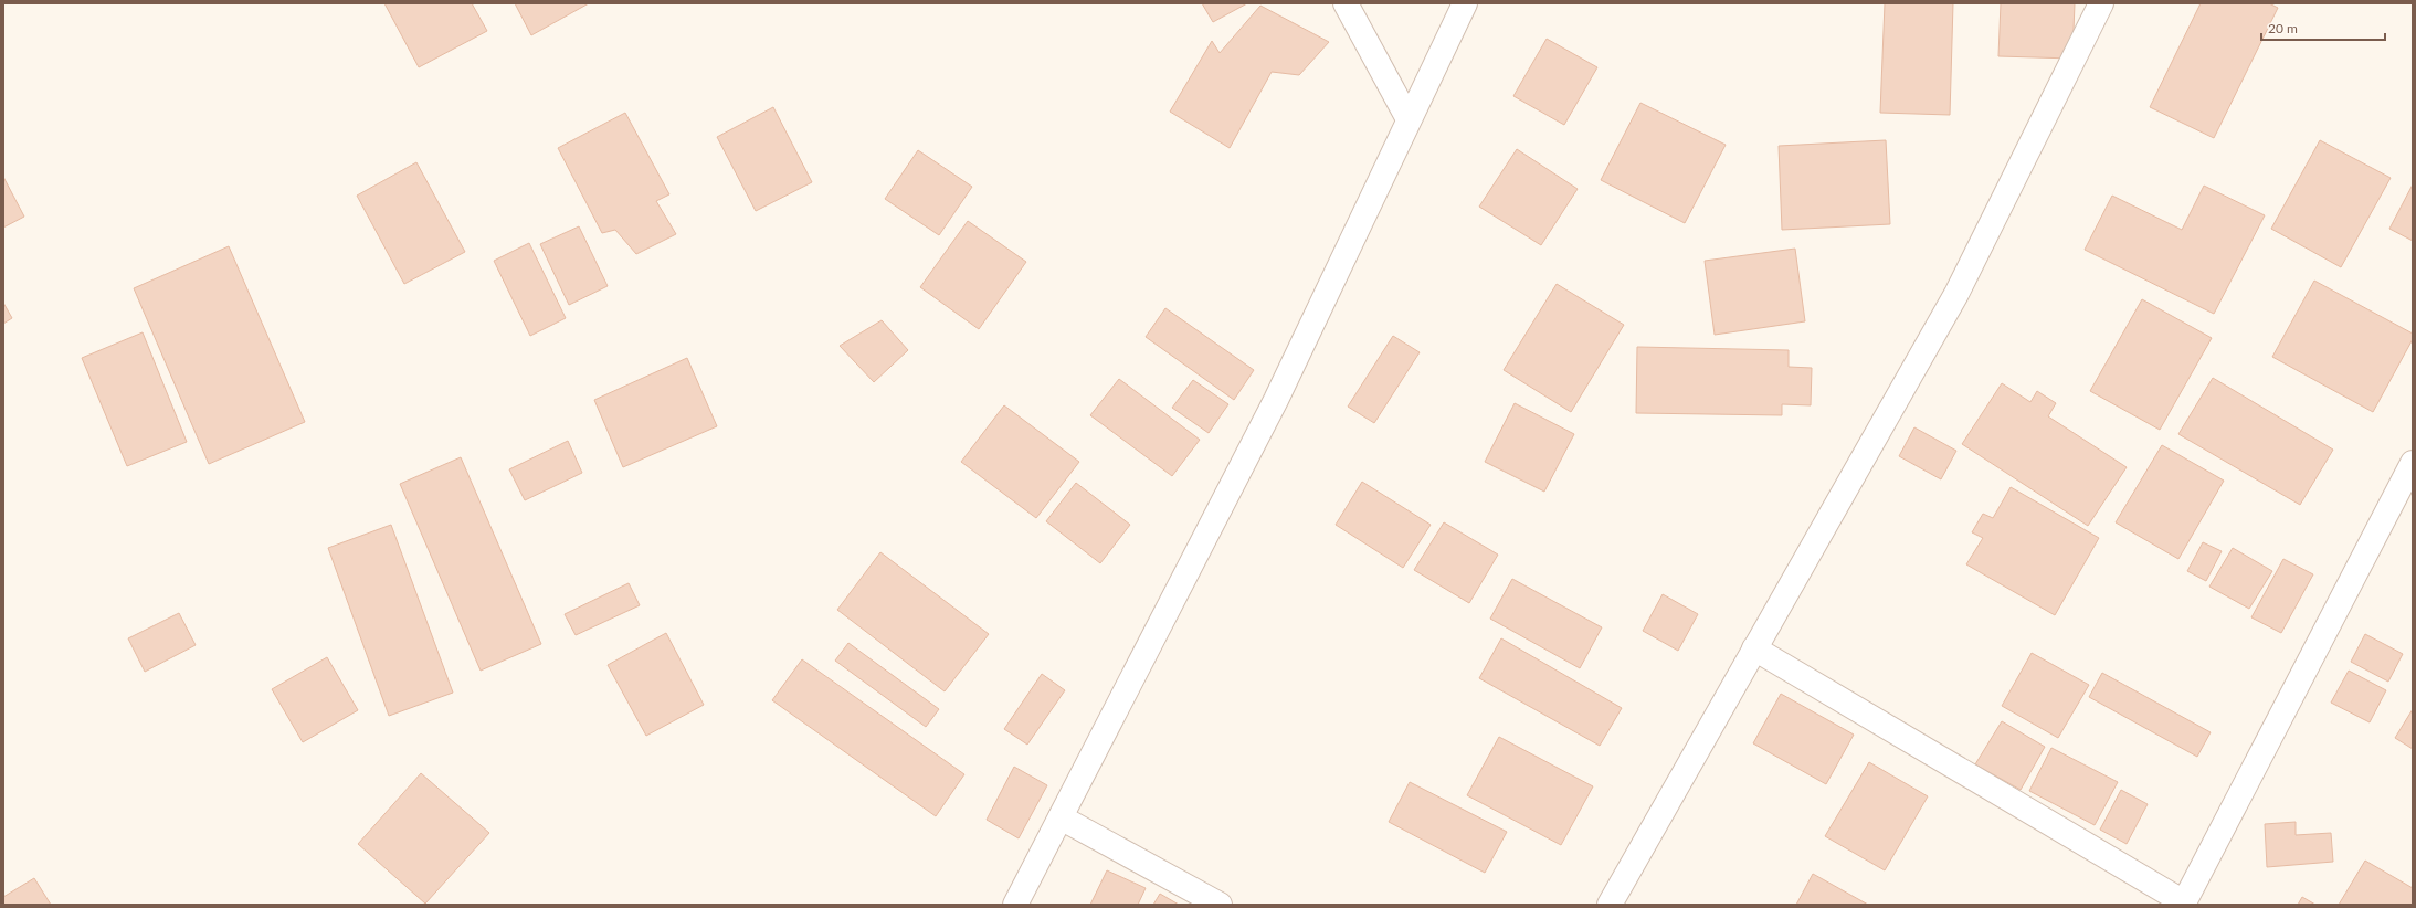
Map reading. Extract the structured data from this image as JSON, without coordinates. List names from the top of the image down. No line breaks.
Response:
{"scale_bar":"20 m"}
